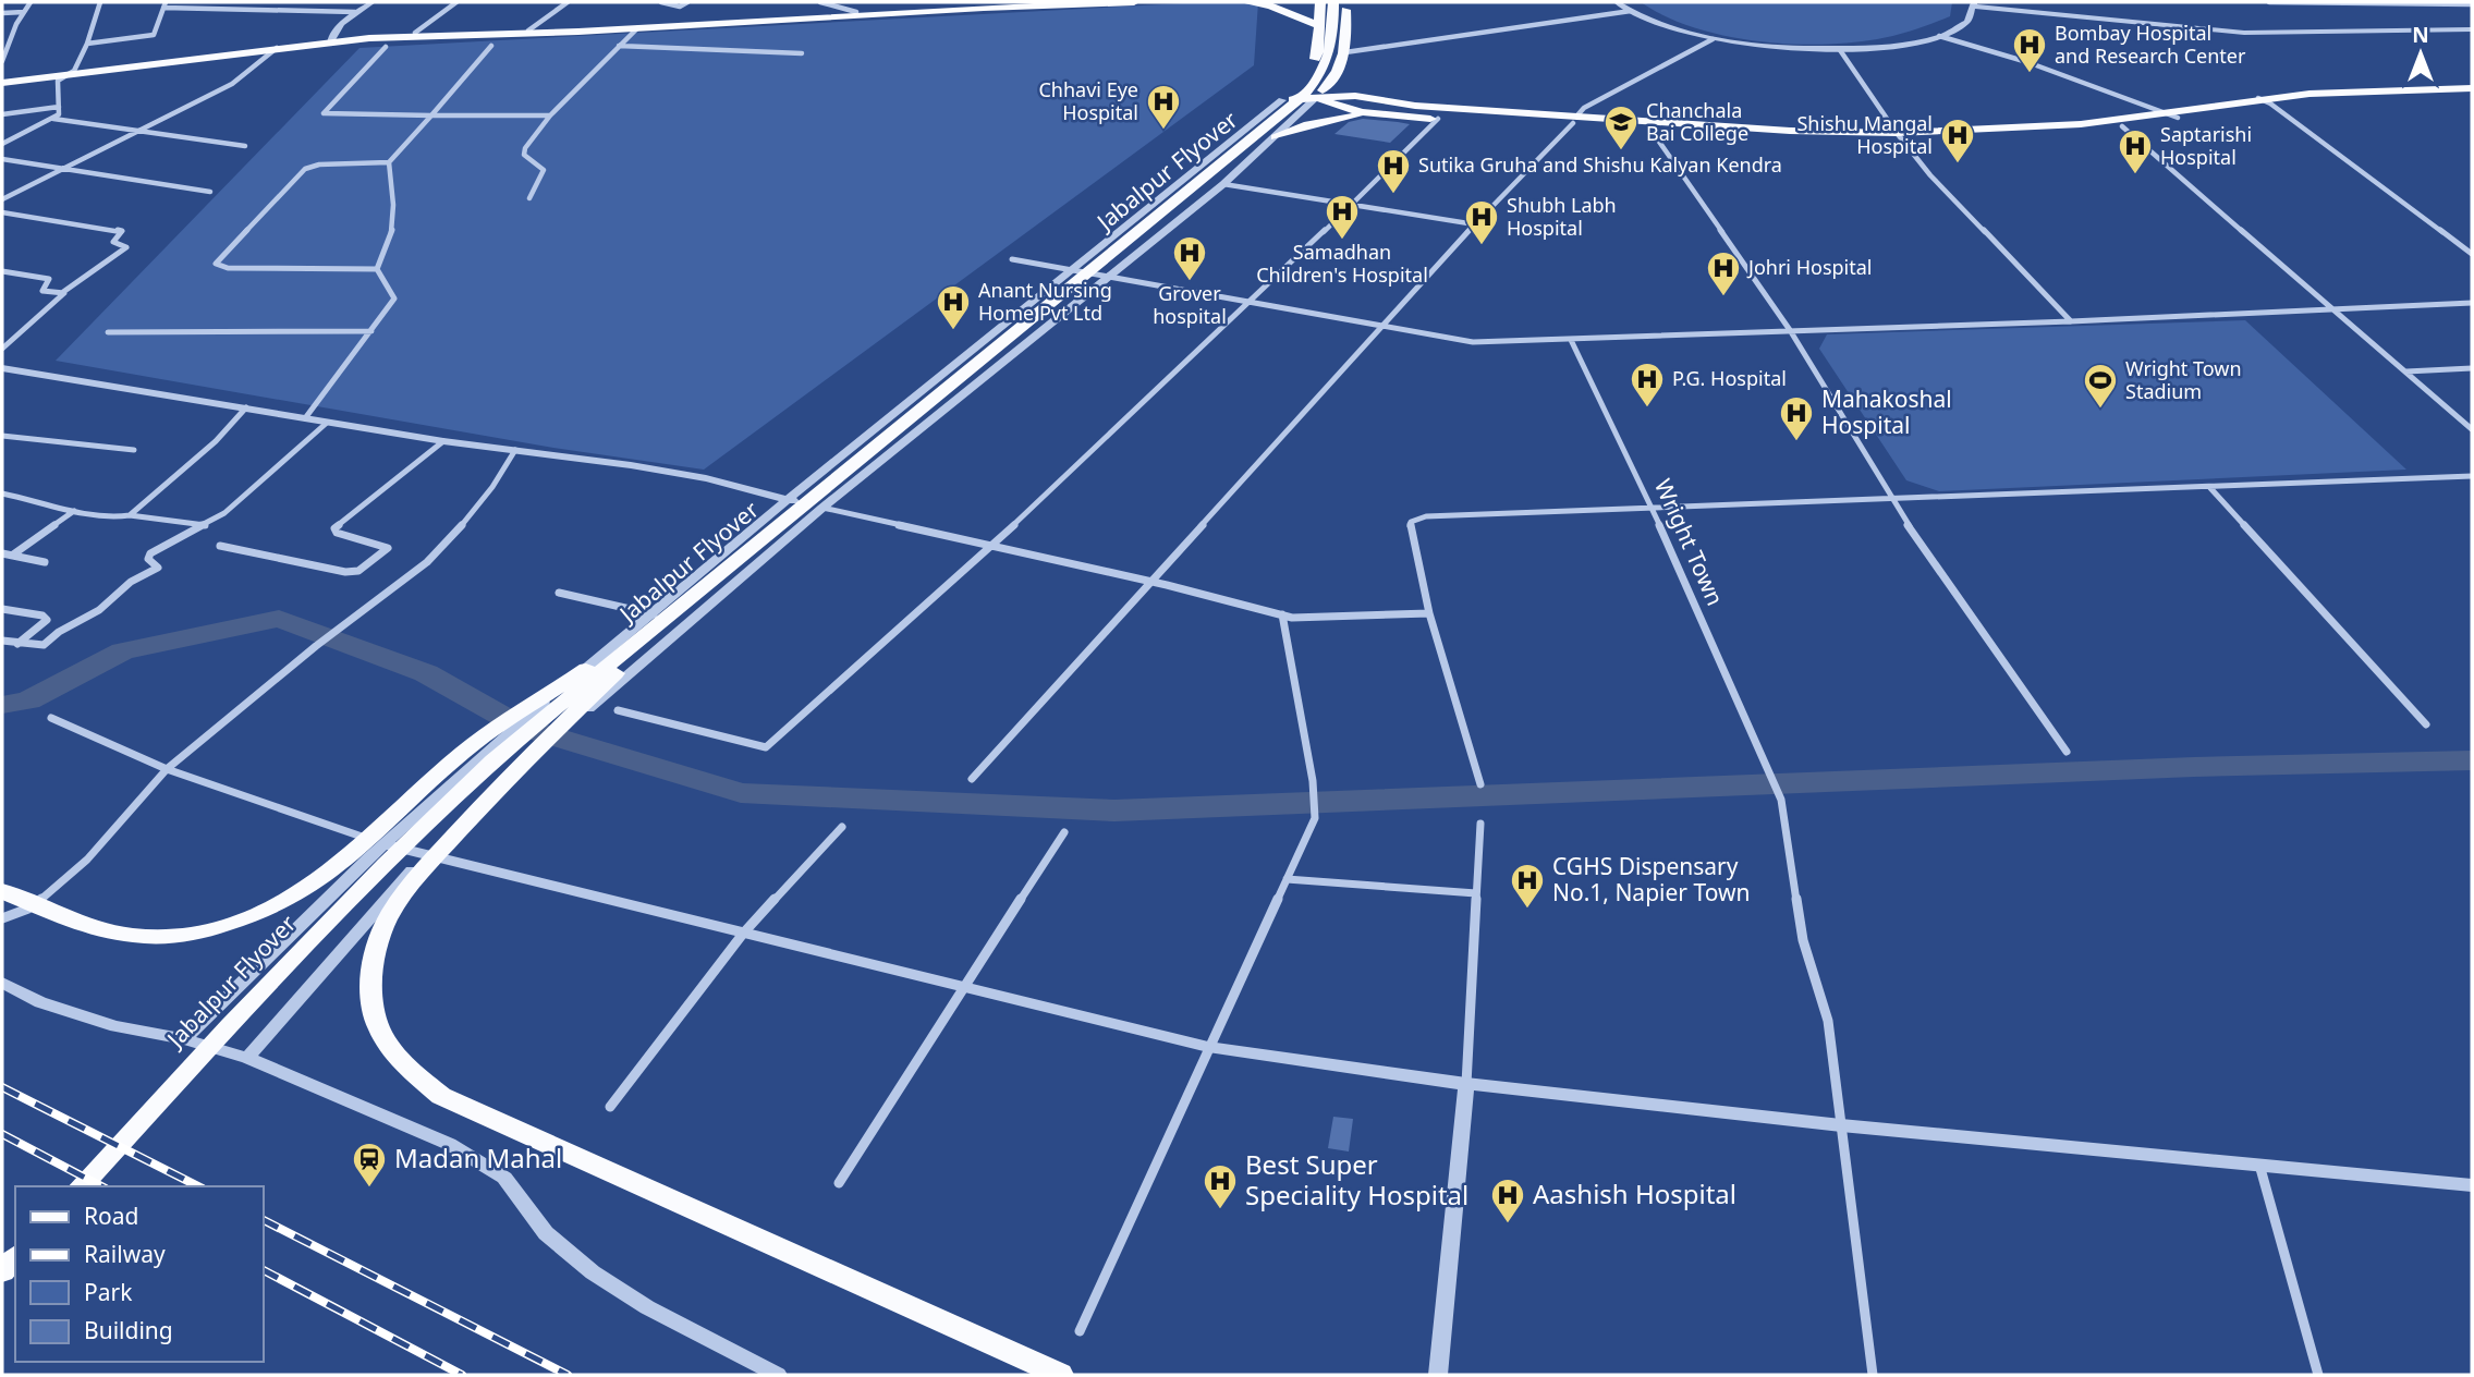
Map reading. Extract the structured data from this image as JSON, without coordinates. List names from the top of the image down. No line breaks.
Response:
{"streets":{"main road":["Jabalpur Flyover"],"street":["Wright Town"]},"places":{"hospital":["Bombay Hospital and Research Center","Chhavi Eye Hospital","Shishu Mangal Hospital","Saptarishi Hospital","Sutika Gruha and Shishu Kalyan Kendra","Samadhan Children's Hospital","Shubh Labh Hospital","Grover hospital","Johri Hospital","Anant Nursing Home Pvt Ltd","P.G. Hospital","Mahakoshal Hospital","CGHS Dispensary No.1, Napier Town","Best Super Speciality Hospital","Aashish Hospital"],"school or university":["Chanchala Bai College"],"sports":["Wright Town Stadium"],"station":["Madan Mahal"]},"legend":["Road","Railway","Park","Building"],"north":"top"}
